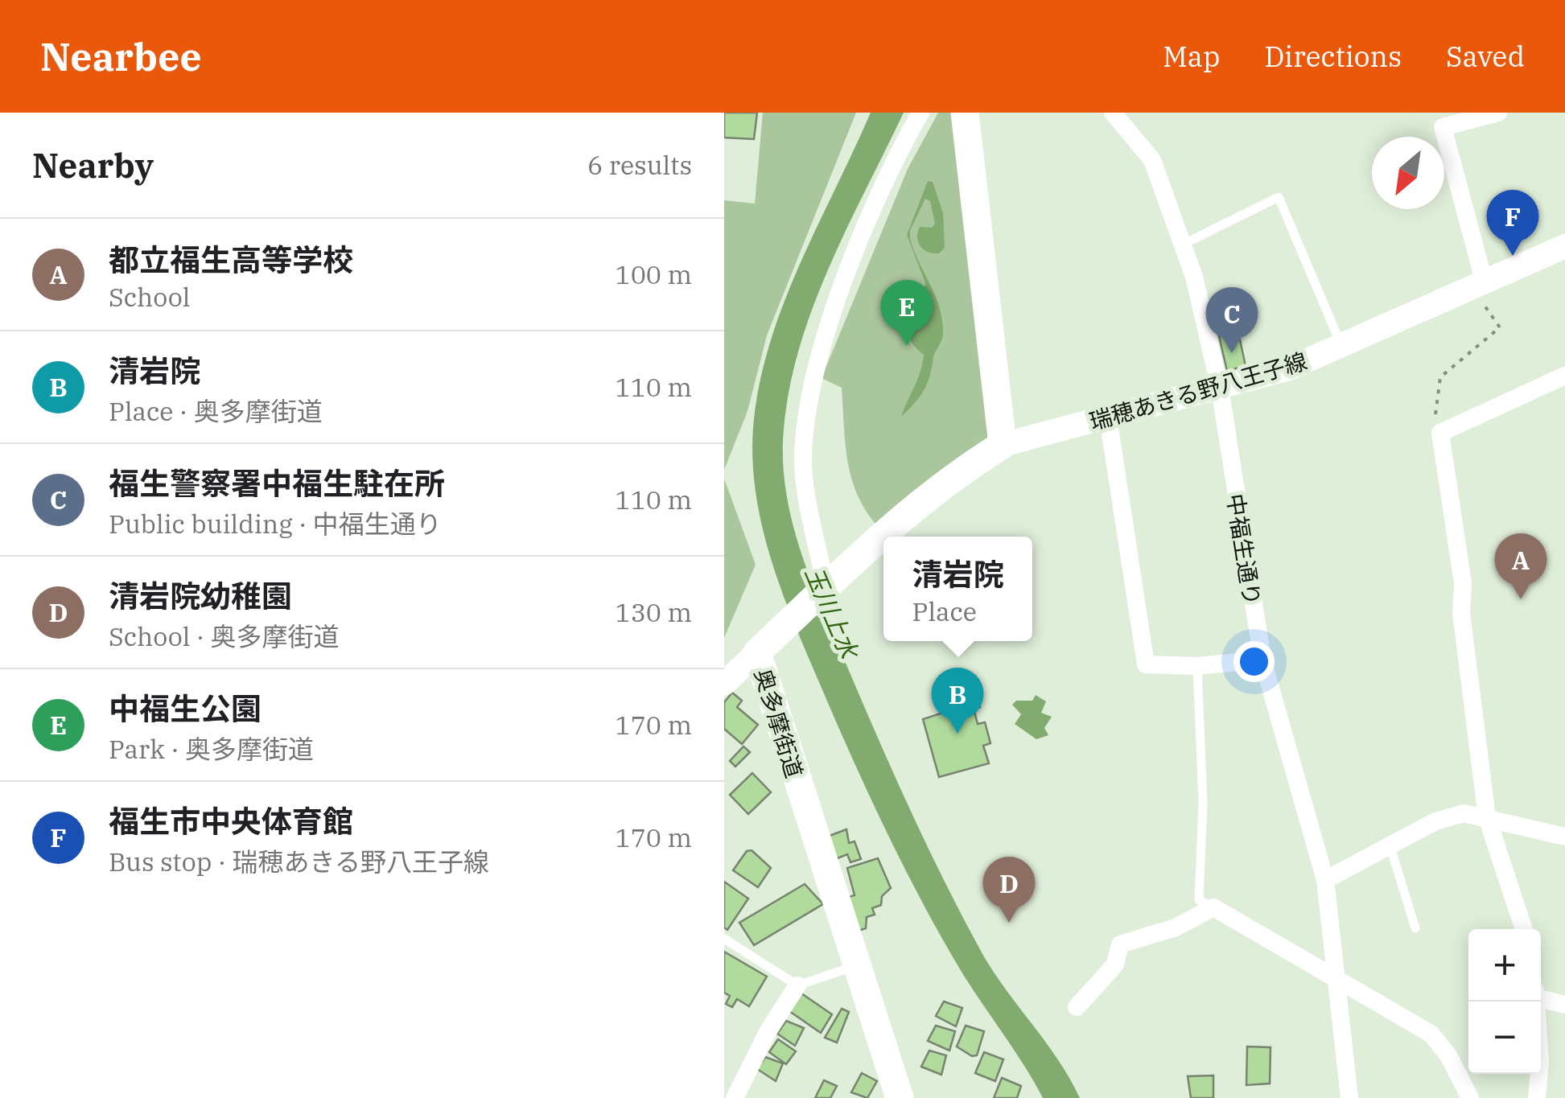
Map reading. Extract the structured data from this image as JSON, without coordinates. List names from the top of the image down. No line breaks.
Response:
{"streets":{"main road":["瑞穂あきる野八王子線","奥多摩街道"],"street":["中福生通り"]},"crossings":[["瑞穂あきる野八王子線","中福生通り"],["瑞穂あきる野八王子線","奥多摩街道"]],"water":["玉川上水"],"north":"bottom left","page":{"header":"Nearbee","nav":["Map","Directions","Saved"],"heading":["Nearby","6 results"],"pins":["F","E","C","A","B","D"],"list":[{"mark":"A","name":"都立福生高等学校","note":"School","value":"100 m"},{"mark":"B","name":"清岩院","note":"Place · 奥多摩街道","value":"110 m"},{"mark":"C","name":"福生警察署中福生駐在所","note":"Public building · 中福生通り","value":"110 m"},{"mark":"D","name":"清岩院幼稚園","note":"School · 奥多摩街道","value":"130 m"},{"mark":"E","name":"中福生公園","note":"Park · 奥多摩街道","value":"170 m"},{"mark":"F","name":"福生市中央体育館","note":"Bus stop · 瑞穂あきる野八王子線","value":"170 m"}],"popup":["清岩院","Place"],"map_buttons":["+","−"]}}
